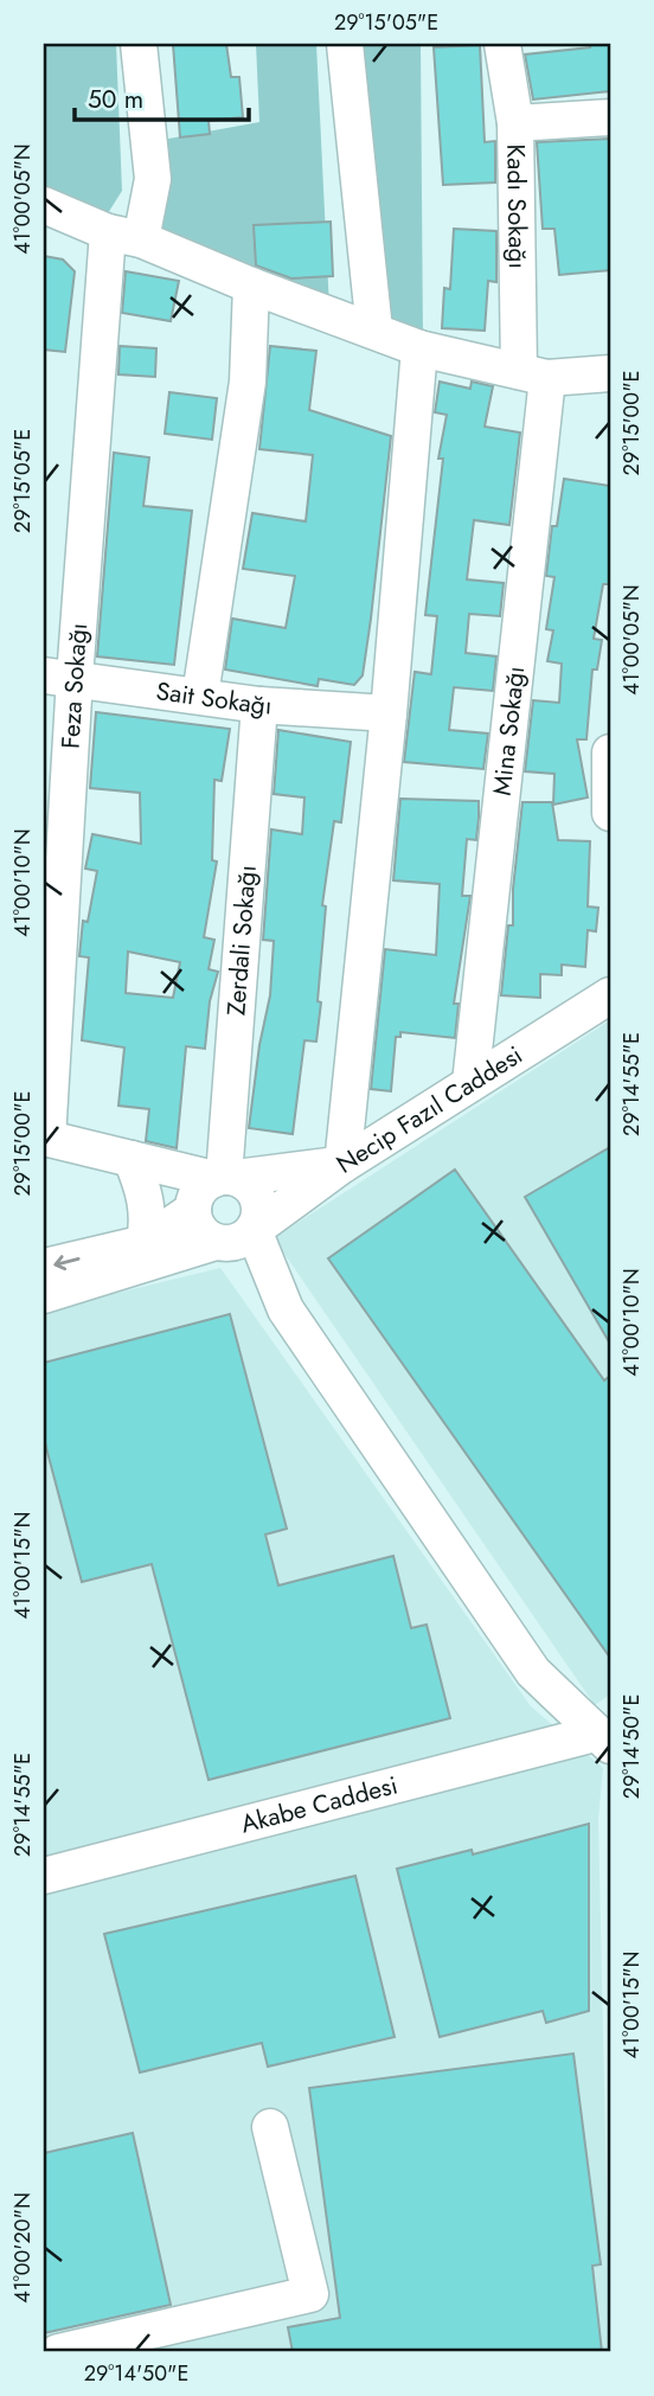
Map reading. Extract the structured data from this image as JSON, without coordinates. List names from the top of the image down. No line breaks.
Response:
{"streets":{"street":["Kadı Sokağı","Feza Sokağı","Sait Sokağı","Mina Sokağı","Zerdali Sokağı","Necip Fazıl Caddesi","Akabe Caddesi"]},"crossings":[["Kadı Sokağı","Mina Sokağı"],["Feza Sokağı","Sait Sokağı"],["Sait Sokağı","Zerdali Sokağı"],["Mina Sokağı","Necip Fazıl Caddesi"]],"scale_bar":"50 m","coordinates":["29°15'05\"E","41°00'05\"N","29°15'00\"E","41°00'10\"N","29°14'55\"E","41°00'15\"N","29°14'50\"E","41°00'20\"N"]}
